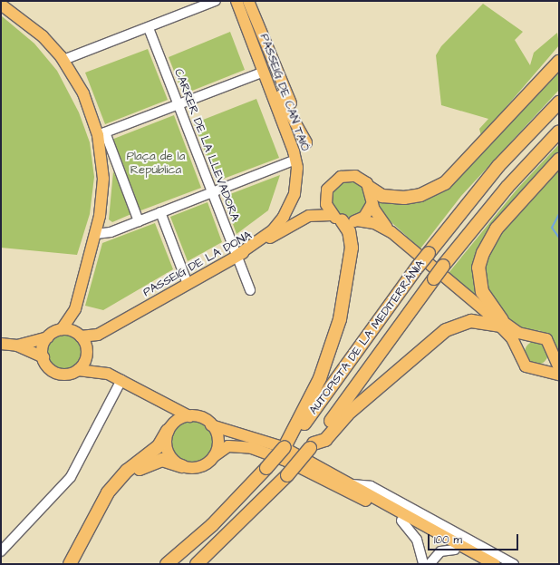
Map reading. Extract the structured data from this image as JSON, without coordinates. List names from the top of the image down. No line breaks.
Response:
{"streets":{"highway":["AUTOPISTA DE LA MEDITERRÀNIA"],"main road":["PASSEIG DE CAN TAIÓ","PASSEIG DE LA DONA"],"street":["CARRER DE LA LLEVADORA"]},"crossings":[["PASSEIG DE CAN TAIÓ","CARRER DE LA LLEVADORA"],["PASSEIG DE CAN TAIÓ","PASSEIG DE LA DONA"],["CARRER DE LA LLEVADORA","PASSEIG DE LA DONA"]],"parks":["Plaça de la República"],"scale_bar":"100 m"}
